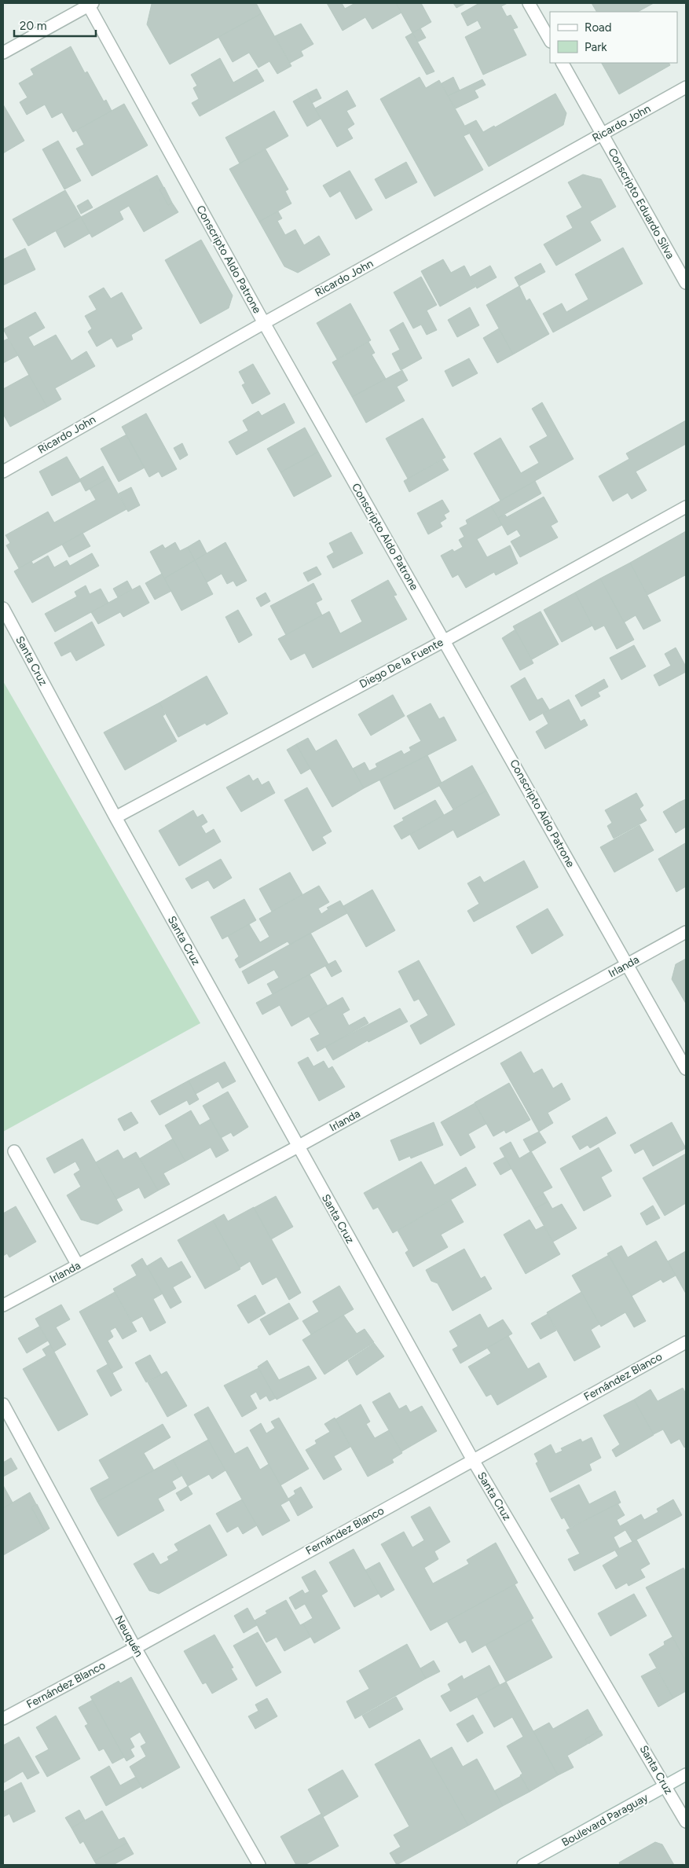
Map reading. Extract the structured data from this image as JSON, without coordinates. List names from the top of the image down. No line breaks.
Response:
{"streets":{"street":["Ricardo John","Conscripto Eduardo Silva","Conscripto Aldo Patrone","Santa Cruz","Diego De la Fuente","Irlanda","Fernández Blanco","Neuquén","Boulevard Paraguay"]},"crossings":[["Ricardo John","Conscripto Eduardo Silva"],["Ricardo John","Conscripto Aldo Patrone"],["Conscripto Aldo Patrone","Diego De la Fuente"],["Conscripto Aldo Patrone","Irlanda"],["Santa Cruz","Diego De la Fuente"],["Santa Cruz","Irlanda"],["Santa Cruz","Fernández Blanco"],["Santa Cruz","Boulevard Paraguay"],["Fernández Blanco","Neuquén"]],"legend":["Road","Park"],"scale_bar":"20 m"}
